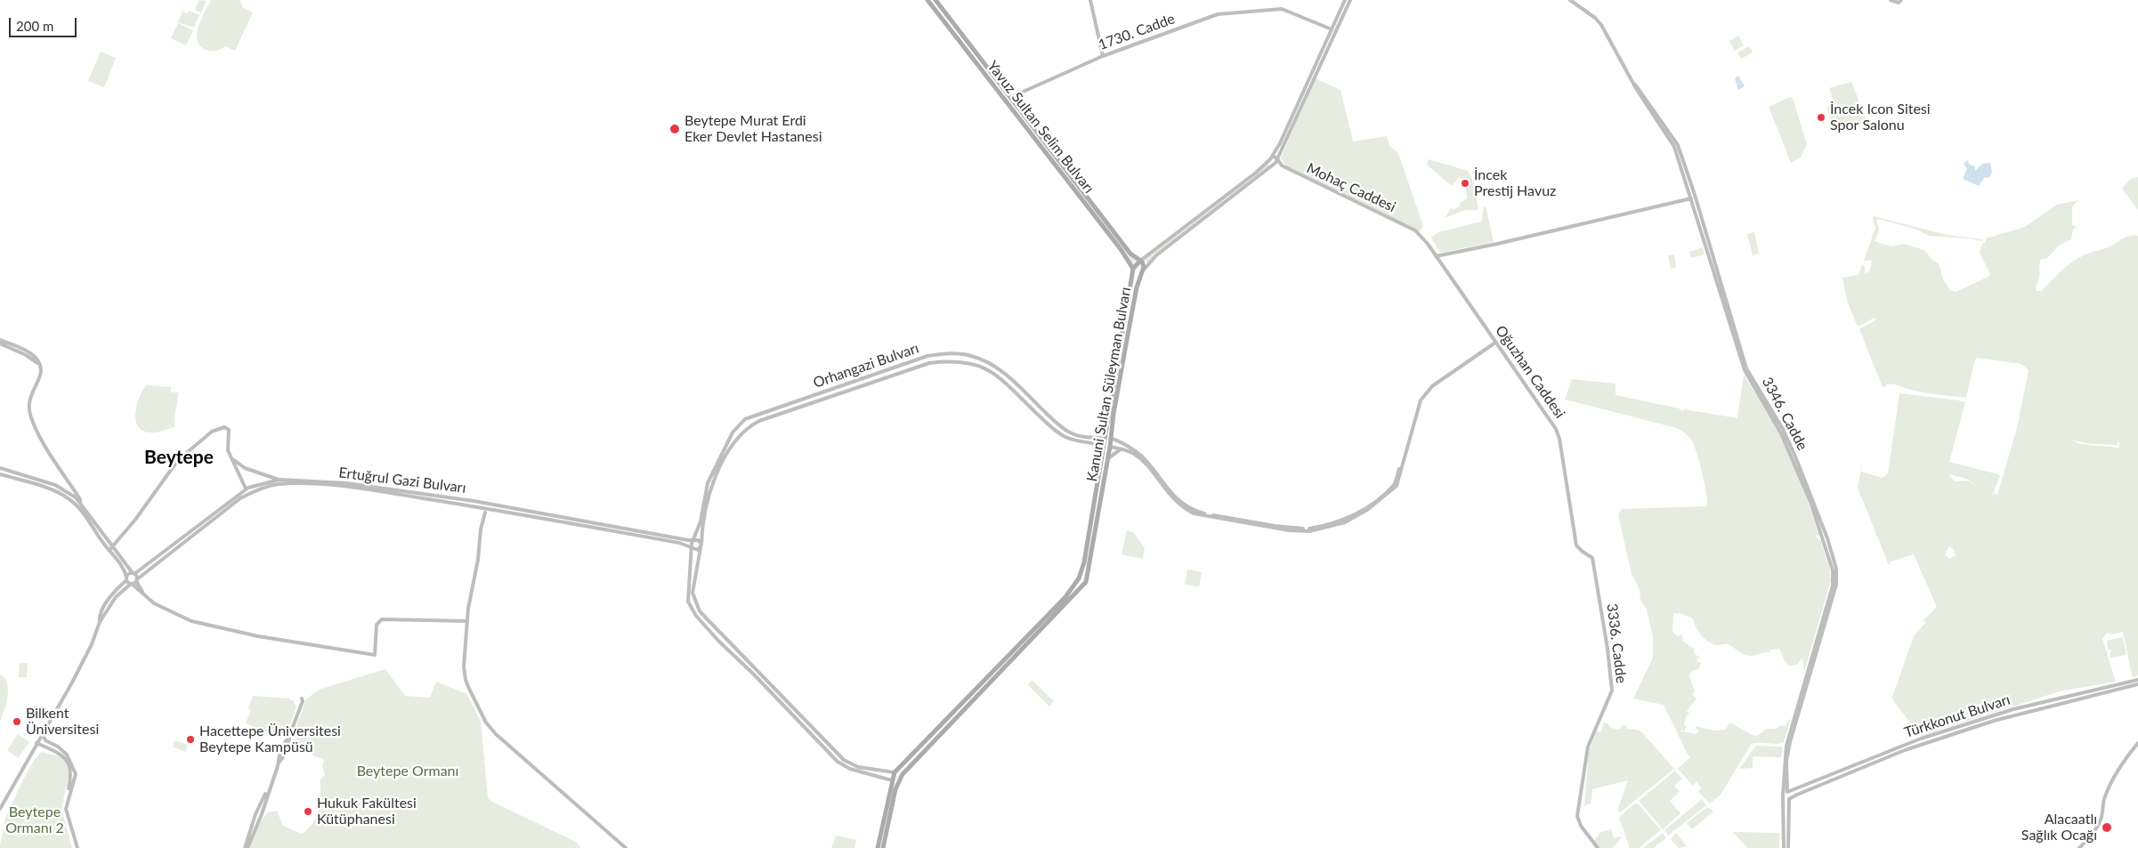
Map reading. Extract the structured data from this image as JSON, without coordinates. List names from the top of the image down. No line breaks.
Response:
{"streets":{"main road":["1730. Cadde","Yavuz Sultan Selim Bulvarı","Kanuni Sultan Süleyman Bulvarı"],"street":["Mohaç Caddesi","Orhangazi Bulvarı","Oğuzhan Caddesi","3346. Cadde","Ertuğrul Gazi Bulvarı","3336. Cadde","Türkkonut Bulvarı"]},"crossings":[["1730. Cadde","Yavuz Sultan Selim Bulvarı"],["Yavuz Sultan Selim Bulvarı","Kanuni Sultan Süleyman Bulvarı"],["Mohaç Caddesi","Oğuzhan Caddesi"],["Mohaç Caddesi","Kanuni Sultan Süleyman Bulvarı"],["Orhangazi Bulvarı","Kanuni Sultan Süleyman Bulvarı"],["Orhangazi Bulvarı","Ertuğrul Gazi Bulvarı"],["Oğuzhan Caddesi","3336. Cadde"],["3346. Cadde","Türkkonut Bulvarı"]],"districts":["Beytepe"],"parks":["Beytepe Ormanı","Beytepe Ormanı 2"],"places":["İncek Icon Sitesi Spor Salonu","Beytepe Murat Erdi Eker Devlet Hastanesi","İncek Prestij Havuz","Bilkent Üniversitesi","Hacettepe Üniversitesi Beytepe Kampüsü","Hukuk Fakültesi Kütüphanesi","Alacaatlı Sağlık Ocağı"],"scale_bar":"200 m"}
